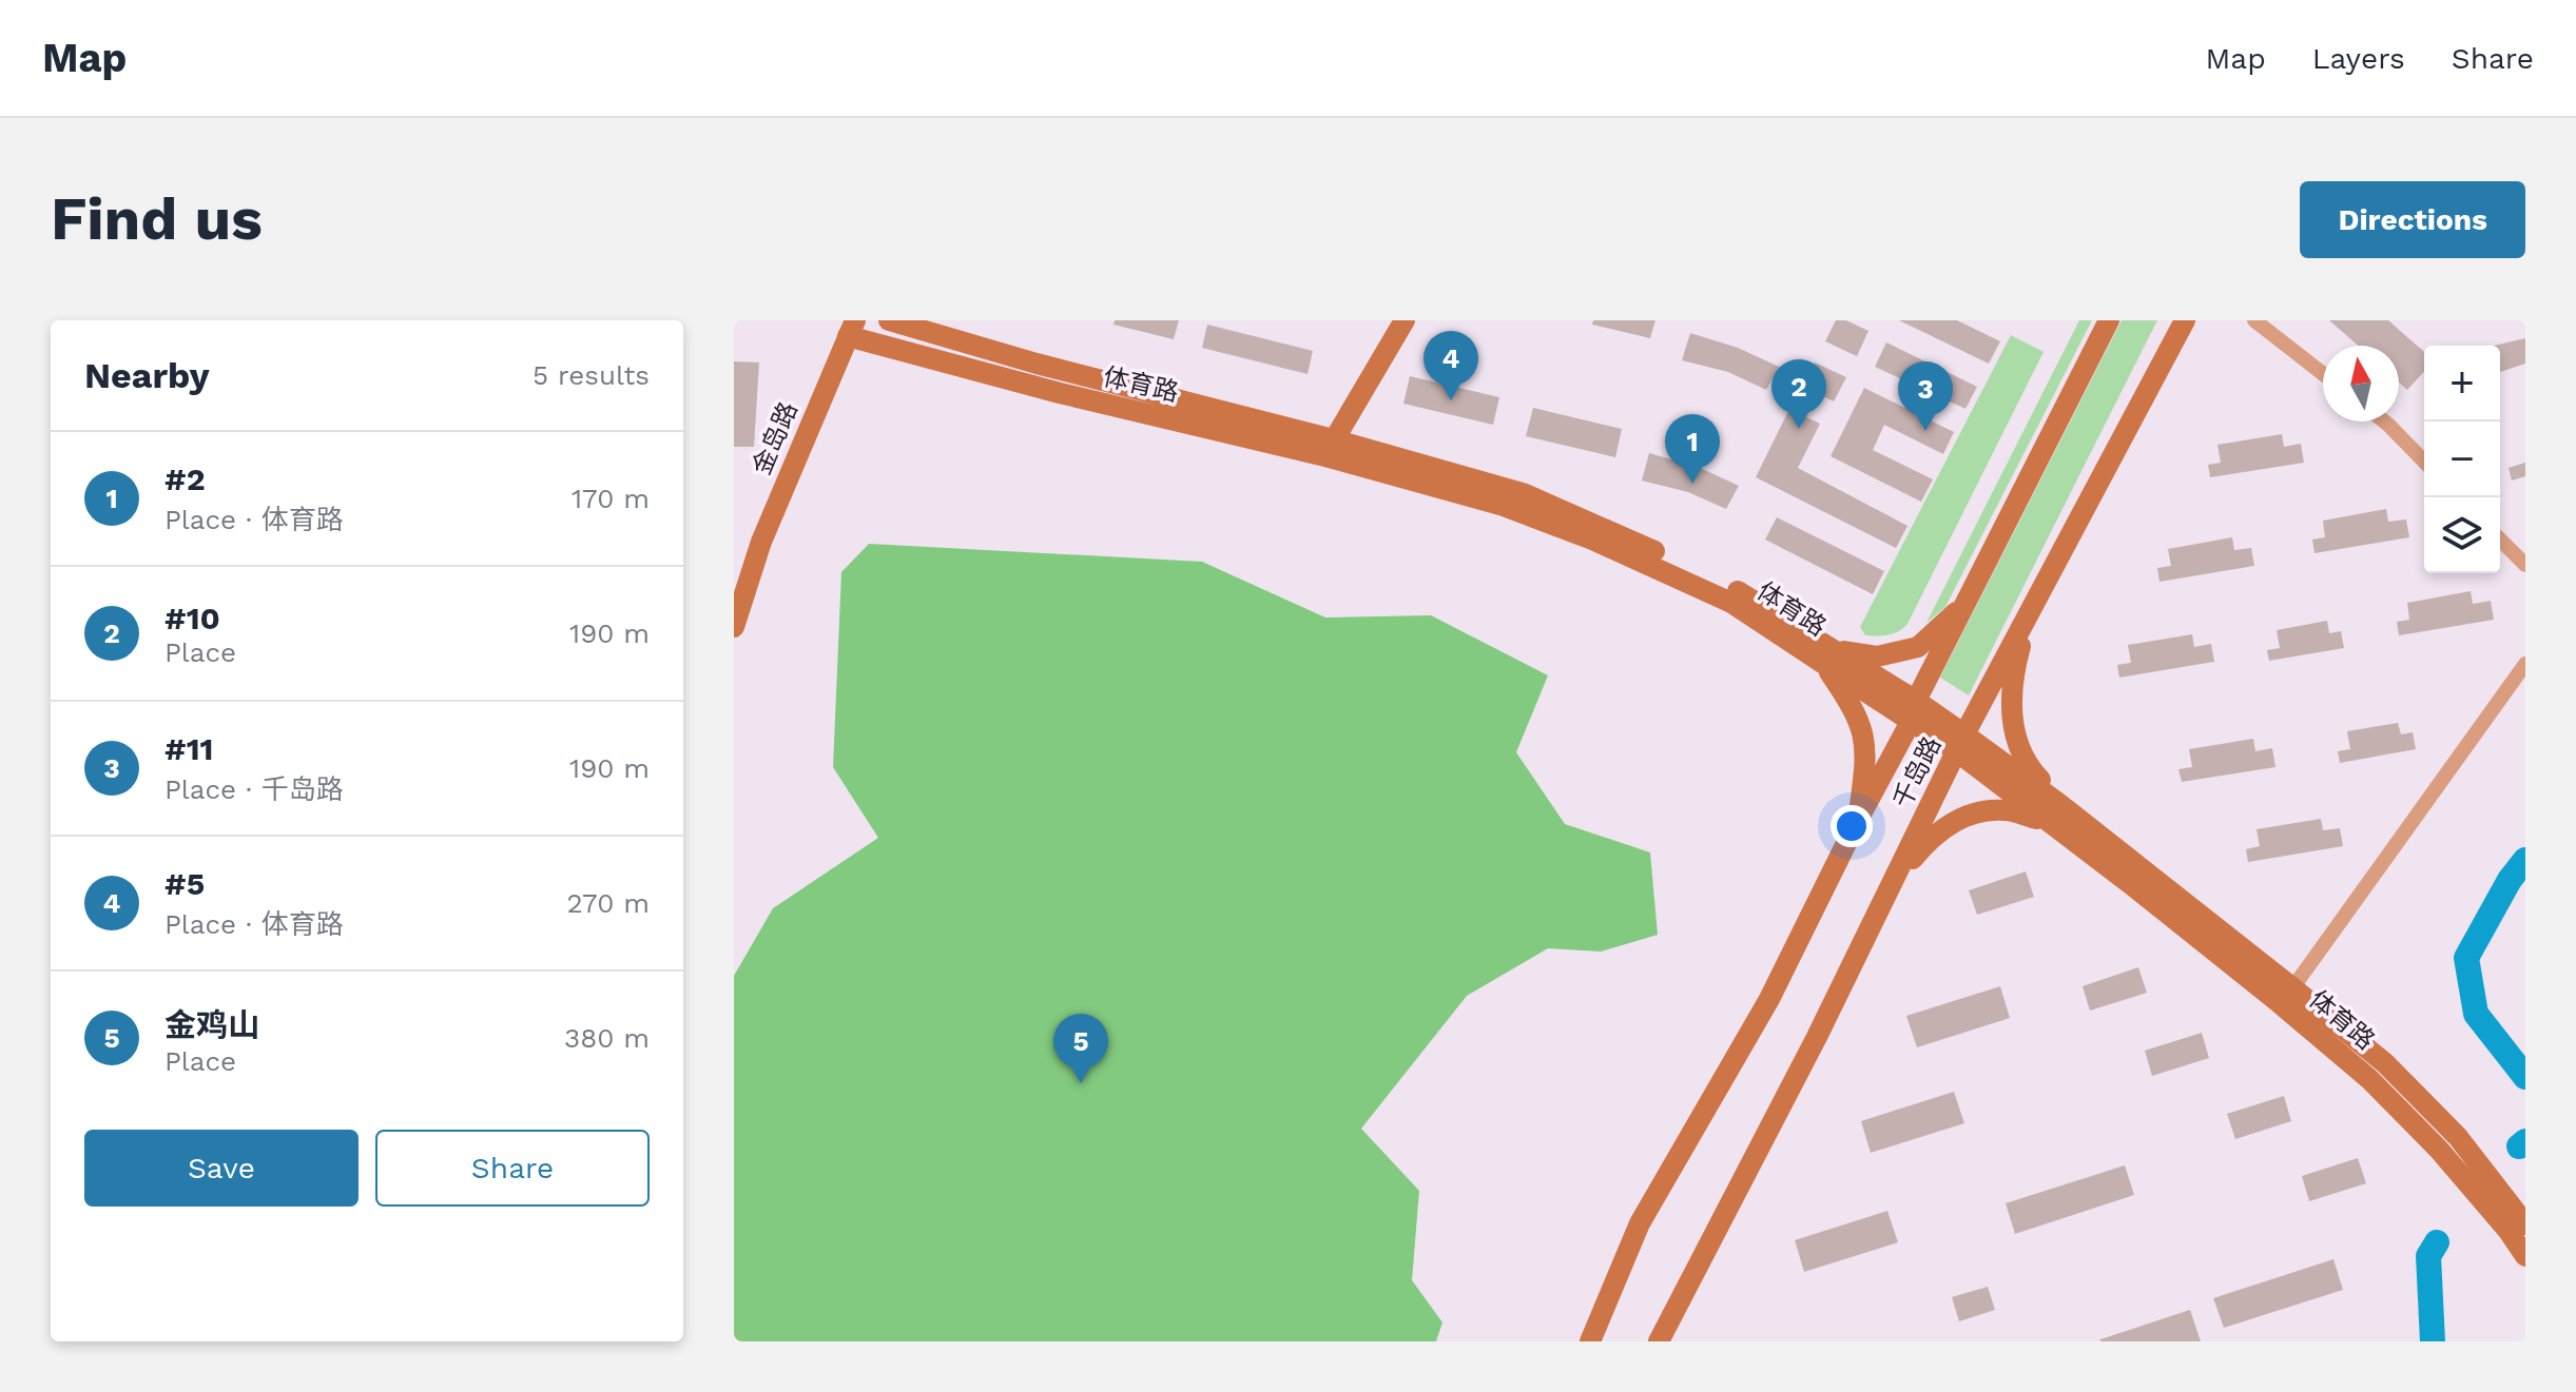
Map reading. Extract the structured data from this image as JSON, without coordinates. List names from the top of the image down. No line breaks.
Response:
{"streets":{"street":["体育路","金岛路","千岛路"]},"crossings":[["体育路","金岛路"],["体育路","千岛路"]],"north":"top","page":{"header":"Map","nav":["Map","Layers","Share"],"buttons":["Directions",["Save","Share"]],"title":"Find us","heading":["Nearby","5 results"],"pins":["4","2","3","1","5"],"map_buttons":["+","−"],"list":[{"mark":"1","name":"#2","note":"Place · 体育路","value":"170 m"},{"mark":"2","name":"#10","note":"Place","value":"190 m"},{"mark":"3","name":"#11","note":"Place · 千岛路","value":"190 m"},{"mark":"4","name":"#5","note":"Place · 体育路","value":"270 m"},{"mark":"5","name":"金鸡山","note":"Place","value":"380 m"}]}}
